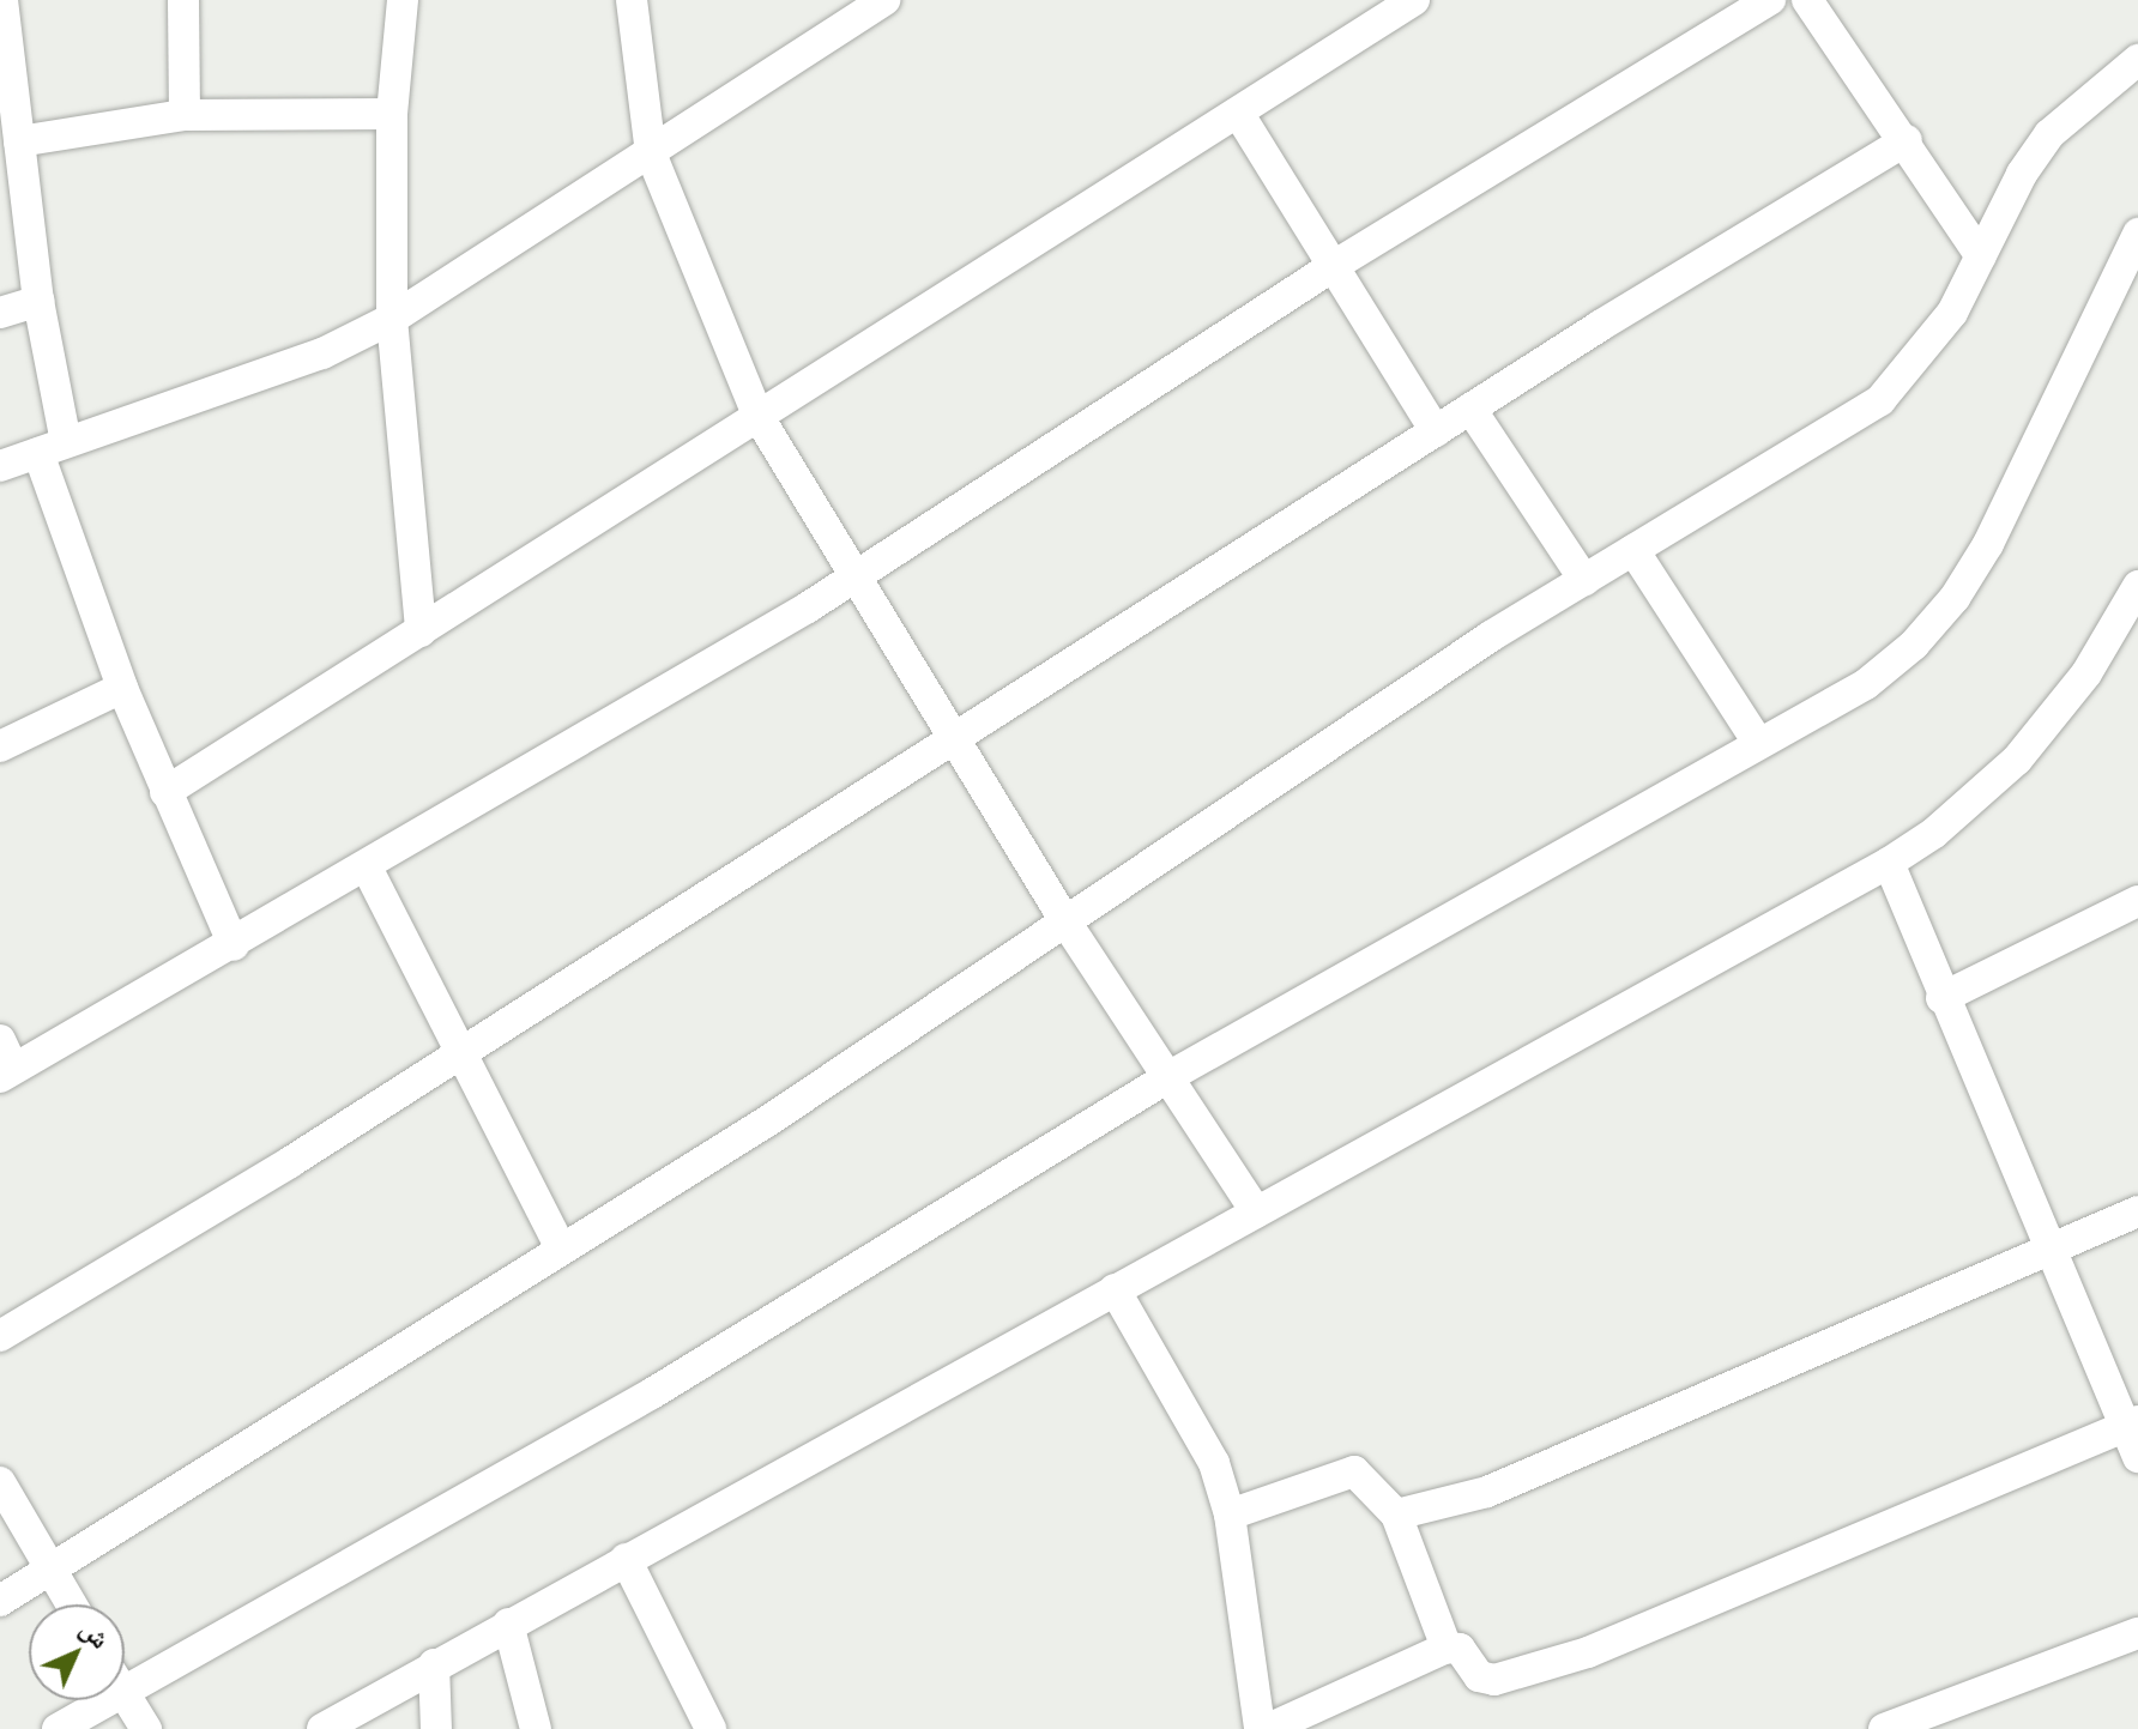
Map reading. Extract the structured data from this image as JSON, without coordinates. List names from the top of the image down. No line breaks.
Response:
{"north":"top right"}
